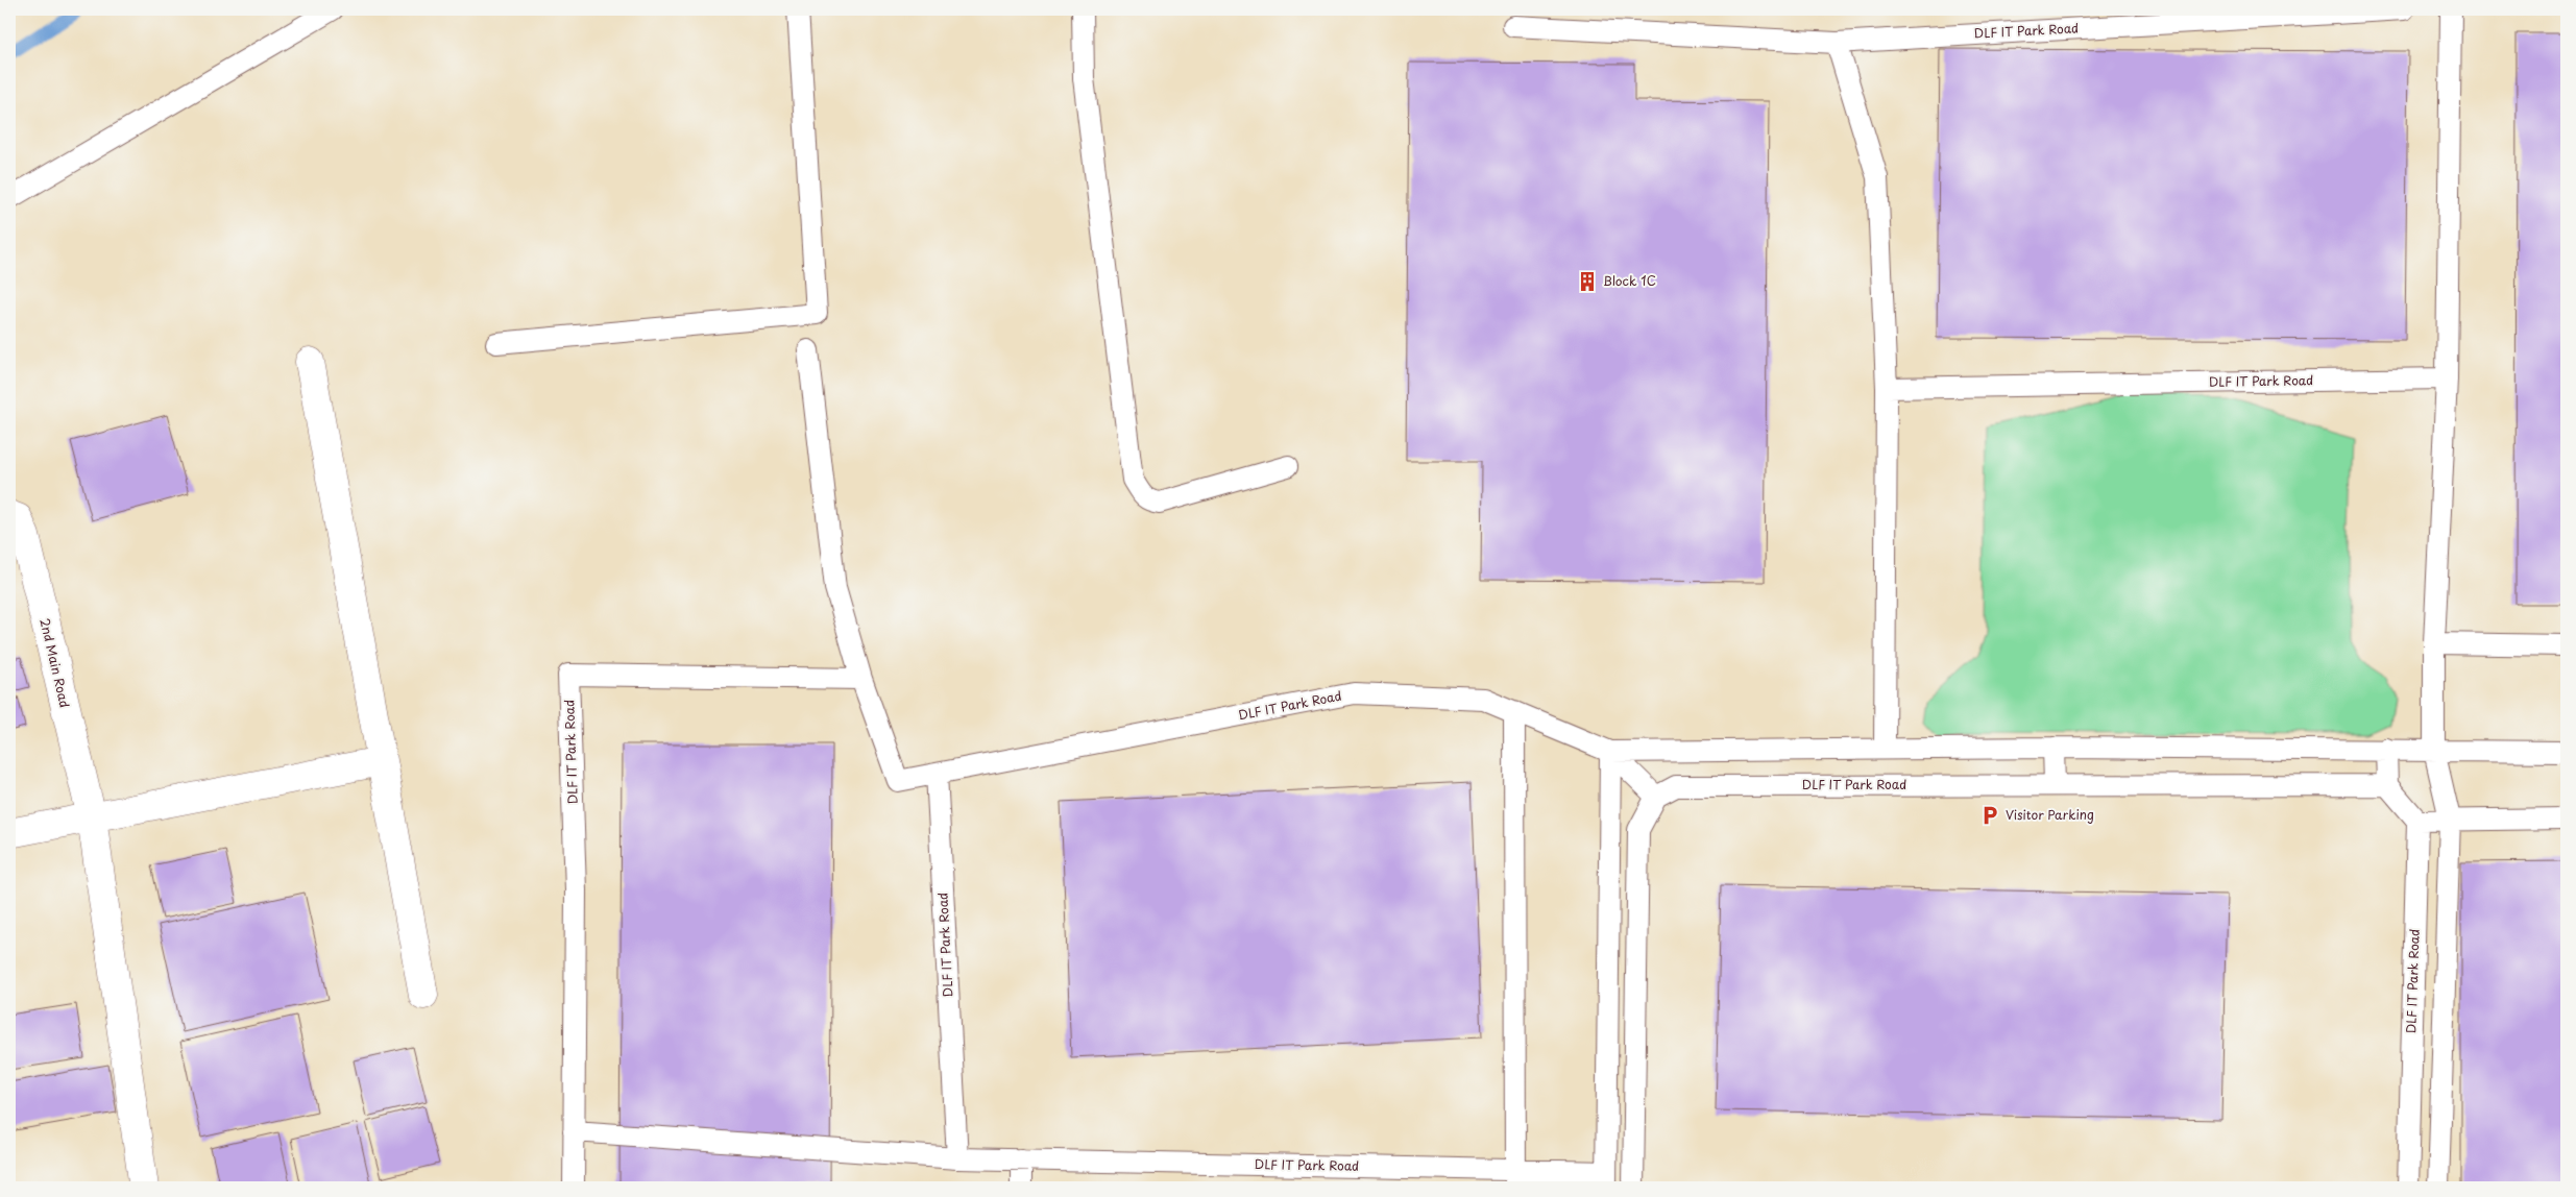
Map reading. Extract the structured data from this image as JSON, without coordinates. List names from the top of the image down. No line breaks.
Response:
{"streets":{"street":["2nd Main Road"],"lane":["DLF IT Park Road"]},"places":{"building":["Block 1C"],"parking":["Visitor Parking"]}}
